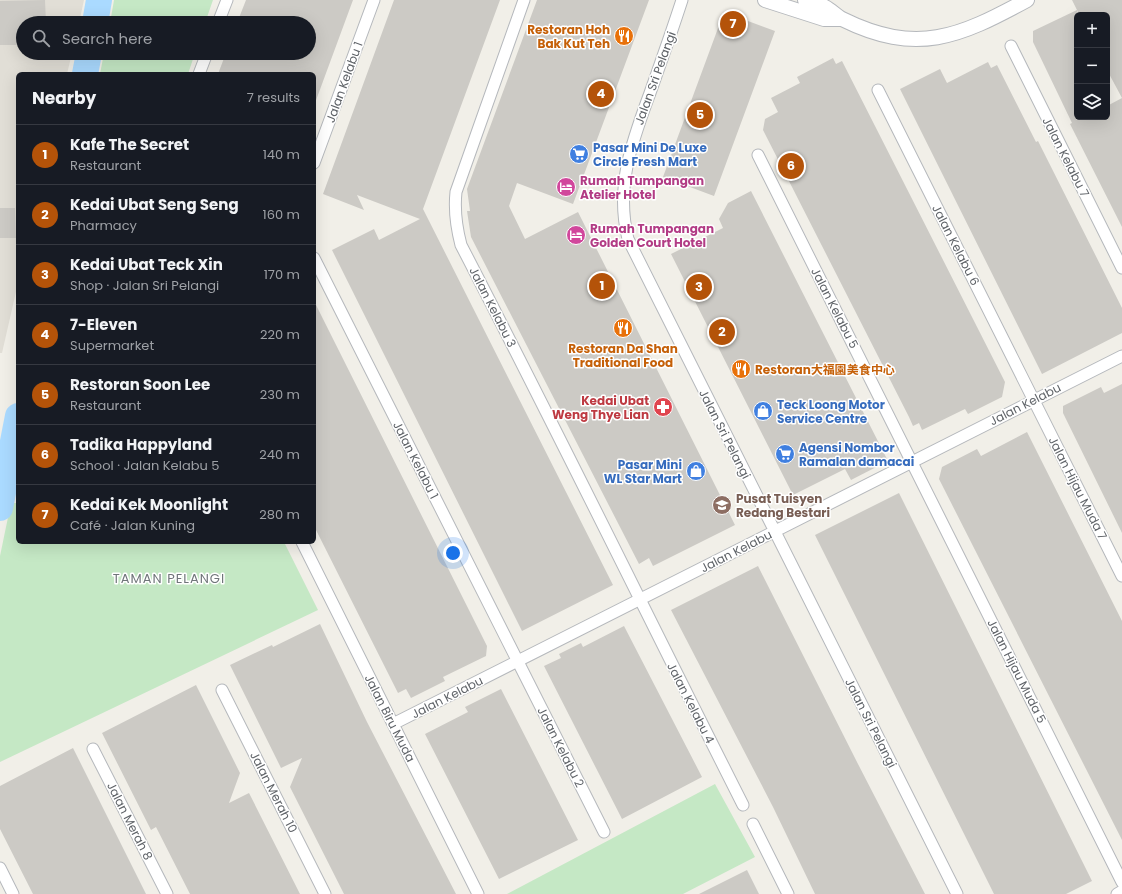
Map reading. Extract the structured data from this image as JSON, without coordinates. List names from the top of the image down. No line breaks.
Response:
{"streets":{"street":["Jalan Sri Pelangi","Jalan Kelabu 1","Jalan Kelabu 7","Jalan Kelabu 6","Jalan Kelabu 3","Jalan Kelabu 5","Jalan Kelabu","Jalan Hijau Muda 7","Jalan Hijau Muda 5","Jalan Kelabu 4","Jalan Biru Muda","Jalan Kelabu 2","Jalan Merah 10","Jalan Merah 8"]},"crossings":[["Jalan Sri Pelangi","Jalan Kelabu"],["Jalan Kelabu 1","Jalan Kelabu"],["Jalan Kelabu 1","Jalan Kelabu 2"],["Jalan Kelabu 6","Jalan Kelabu"],["Jalan Kelabu 6","Jalan Hijau Muda 7"],["Jalan Kelabu 3","Jalan Kelabu"],["Jalan Kelabu 3","Jalan Kelabu 4"],["Jalan Kelabu 5","Jalan Kelabu"],["Jalan Kelabu 5","Jalan Hijau Muda 5"],["Jalan Kelabu","Jalan Hijau Muda 7"],["Jalan Kelabu","Jalan Hijau Muda 5"],["Jalan Kelabu","Jalan Kelabu 4"],["Jalan Kelabu","Jalan Biru Muda"],["Jalan Kelabu","Jalan Kelabu 2"]],"districts":["TAMAN PELANGI"],"places":{"restaurant":["Restoran Hoh Bak Kut Teh","Restoran Da Shan Traditional Food","Restoran大福園美食中心"],"supermarket":["Pasar Mini De Luxe Circle Fresh Mart","Agensi Nombor Ramalan damacai"],"hotel":["Rumah Tumpangan Atelier Hotel","Rumah Tumpangan Golden Court Hotel"],"pharmacy":["Kedai Ubat Weng Thye Lian"],"shop":["Teck Loong Motor Service Centre","Pasar Mini WL Star Mart"],"school or university":["Pusat Tuisyen Redang Bestari"]},"page":{"pins":["7","4","5","6","1","3","2"],"map_buttons":["+","−"],"search":"Search here","heading":["Nearby","7 results"],"list":[{"mark":"1","name":"Kafe The Secret","note":"Restaurant","value":"140 m"},{"mark":"2","name":"Kedai Ubat Seng Seng","note":"Pharmacy","value":"160 m"},{"mark":"3","name":"Kedai Ubat Teck Xin","note":"Shop · Jalan Sri Pelangi","value":"170 m"},{"mark":"4","name":"7-Eleven","note":"Supermarket","value":"220 m"},{"mark":"5","name":"Restoran Soon Lee","note":"Restaurant","value":"230 m"},{"mark":"6","name":"Tadika Happyland","note":"School · Jalan Kelabu 5","value":"240 m"},{"mark":"7","name":"Kedai Kek Moonlight","note":"Café · Jalan Kuning","value":"280 m"}]}}
